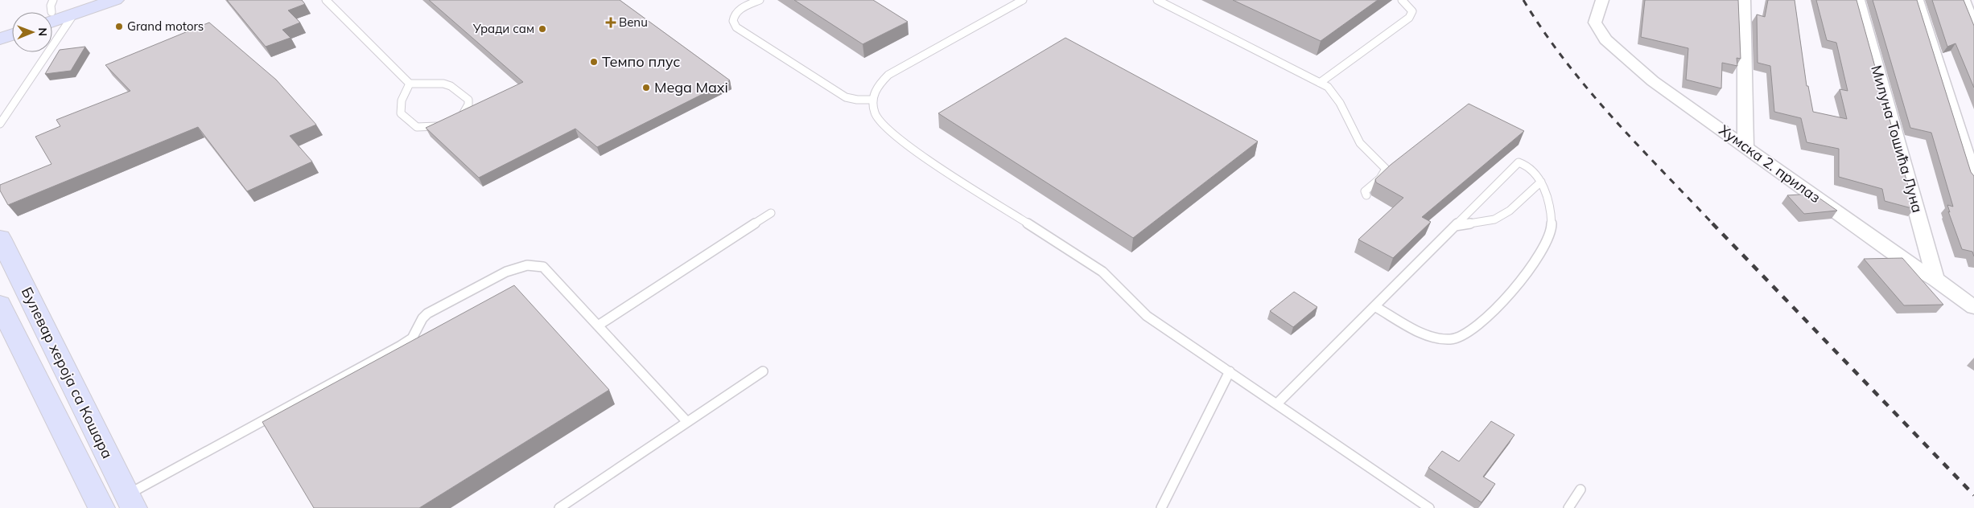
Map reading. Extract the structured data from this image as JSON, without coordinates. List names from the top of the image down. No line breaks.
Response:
{"streets":{"main road":["Булевар хероја са Кошара"],"street":["Милуна Тошића Луна","Хумска 2. прилаз"]},"crossings":[["Милуна Тошића Луна","Хумска 2. прилаз"]],"places":{"health":["Benu"],"other":["Grand motors","Уради сам","Темпо плус","Mega Maxi"]},"north":"right"}
